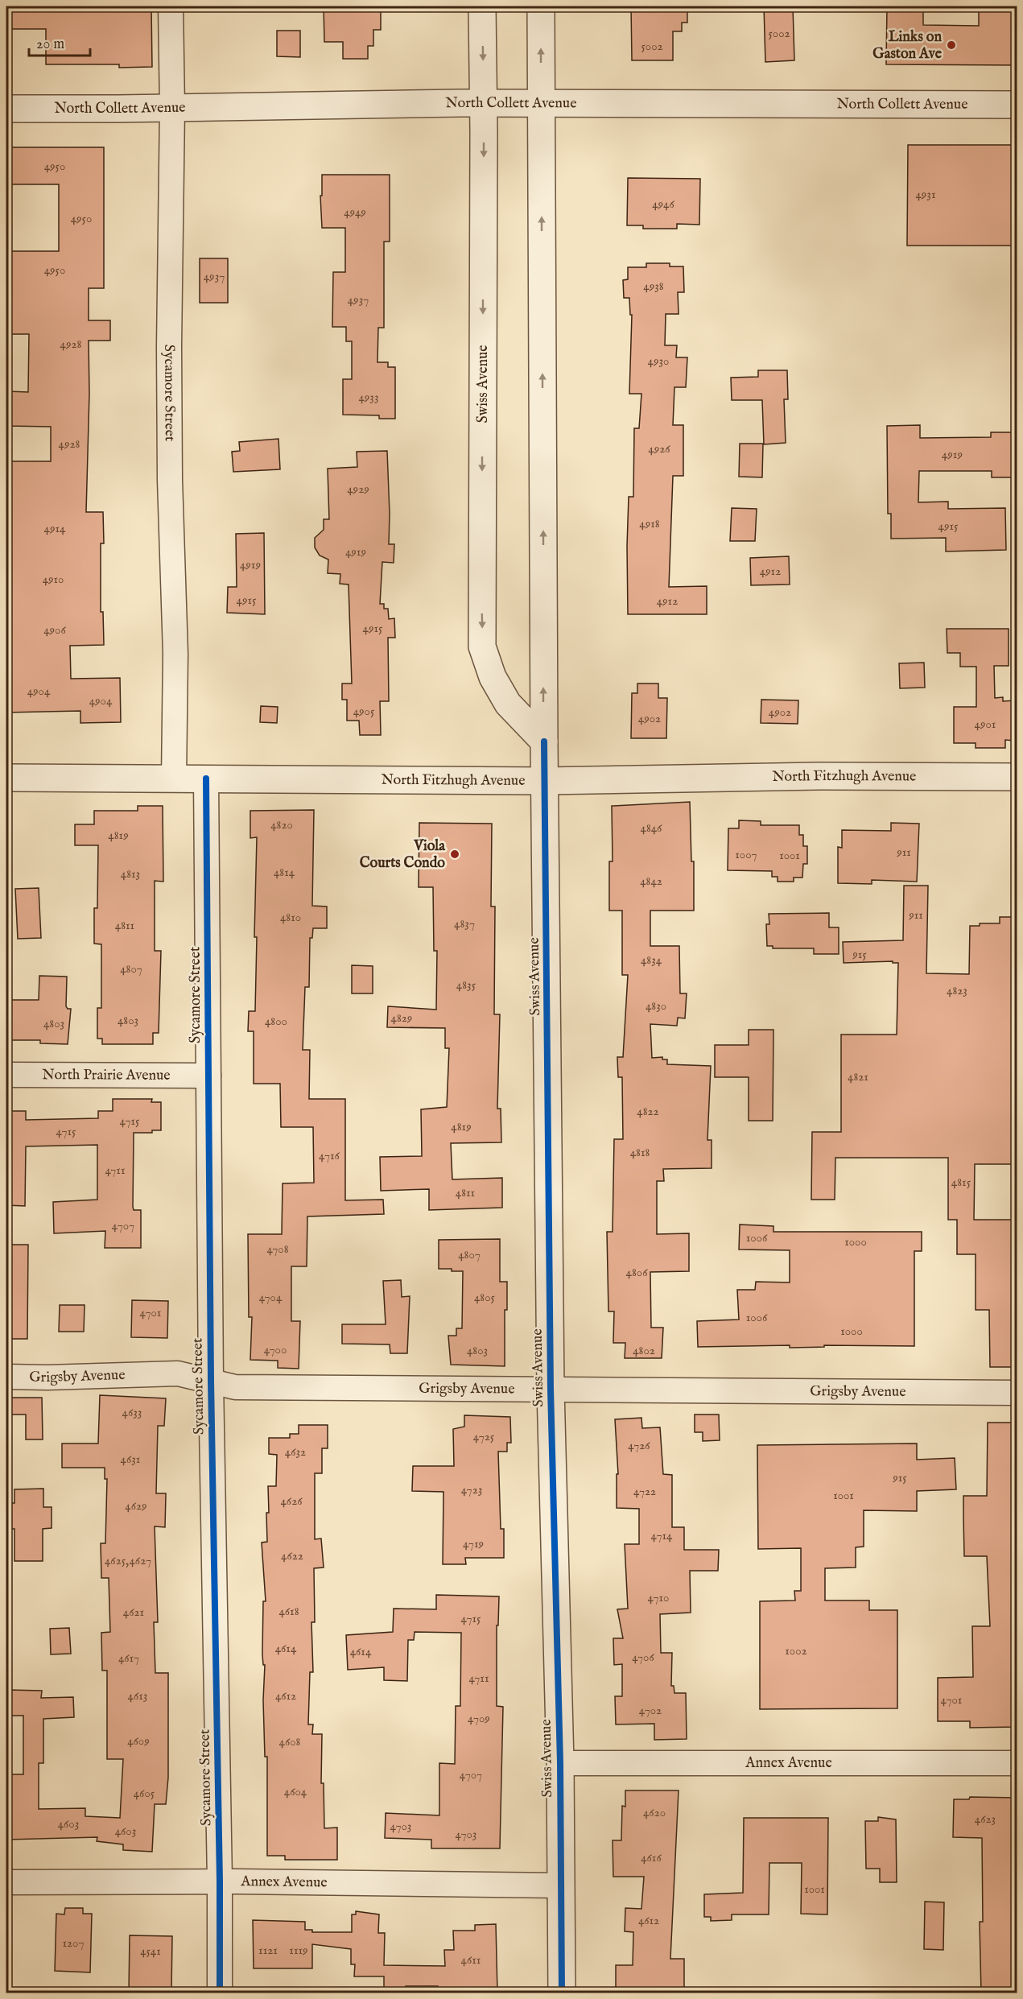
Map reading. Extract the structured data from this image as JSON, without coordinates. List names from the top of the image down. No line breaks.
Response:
{"streets":{"street":["North Collett Avenue","Swiss Avenue","Sycamore Street","North Fitzhugh Avenue","North Prairie Avenue","Grigsby Avenue","Annex Avenue"]},"crossings":[["North Collett Avenue","Swiss Avenue"],["North Collett Avenue","Sycamore Street"],["Swiss Avenue","North Fitzhugh Avenue"],["Swiss Avenue","Grigsby Avenue"],["Swiss Avenue","Annex Avenue"],["Sycamore Street","North Fitzhugh Avenue"],["Sycamore Street","North Prairie Avenue"],["Sycamore Street","Grigsby Avenue"],["Sycamore Street","Annex Avenue"]],"places":["Links on Gaston Ave","Viola Courts Condo"],"house_numbers":["5002","5002","4950","4931","4946","4949","4950","4950","4937","4938","4937","4928","4930","4933","4928","4926","4919","4929","4918","4915","4914","4919","4919","4912","4910","4915","4912","4915","4906","4904","4904","4905","4902","4902","4901","4820","4846","4819","911","1007","1001","4814","4813","4842","911","4810","4837","4811","915","4834","4807","4835","4823","4830","4829","4803","4800","4803","4821","4822","4715","4819","4715","4818","4716","4711","4815","4811","4707","1006","1000","4708","4807","4806","4704","4805","4701","1006","1000","4700","4803","4802","4633","4725","4726","4632","4631","915","4723","4722","1001","4626","4629","4714","4719","4622","4625,4627","4710","4618","4621","4715","4614","1002","4614","4706","4617","4711","4613","4612","4701","4702","4709","4609","4608","4707","4604","4605","4620","4623","4603","4703","4603","4703","4616","1001","4612","1207","1121","1119","4541","4611"],"scale_bar":"20 m"}
